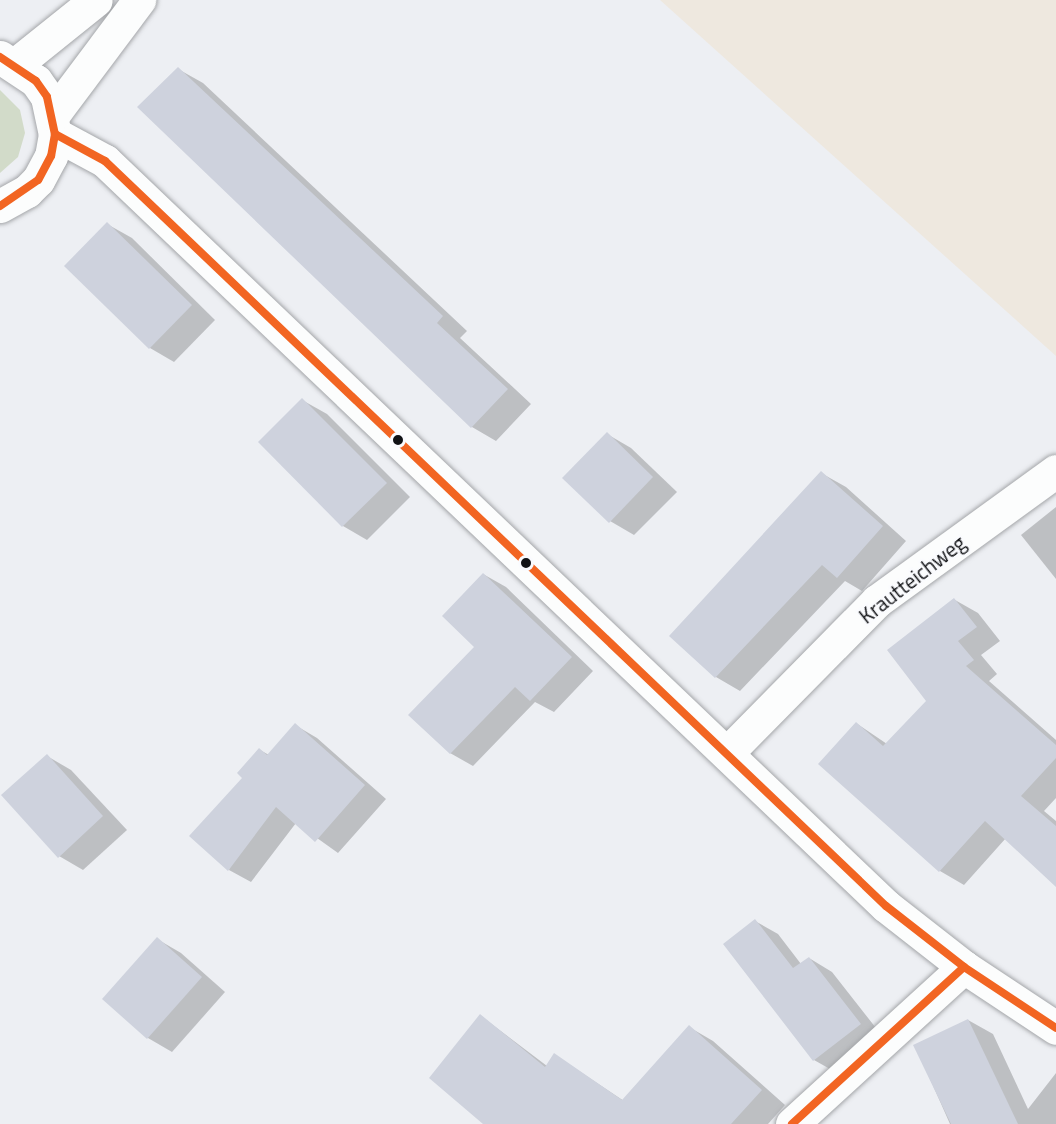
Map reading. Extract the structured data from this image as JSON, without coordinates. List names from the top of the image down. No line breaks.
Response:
{"streets":{"street":["Krautteichweg"]}}
